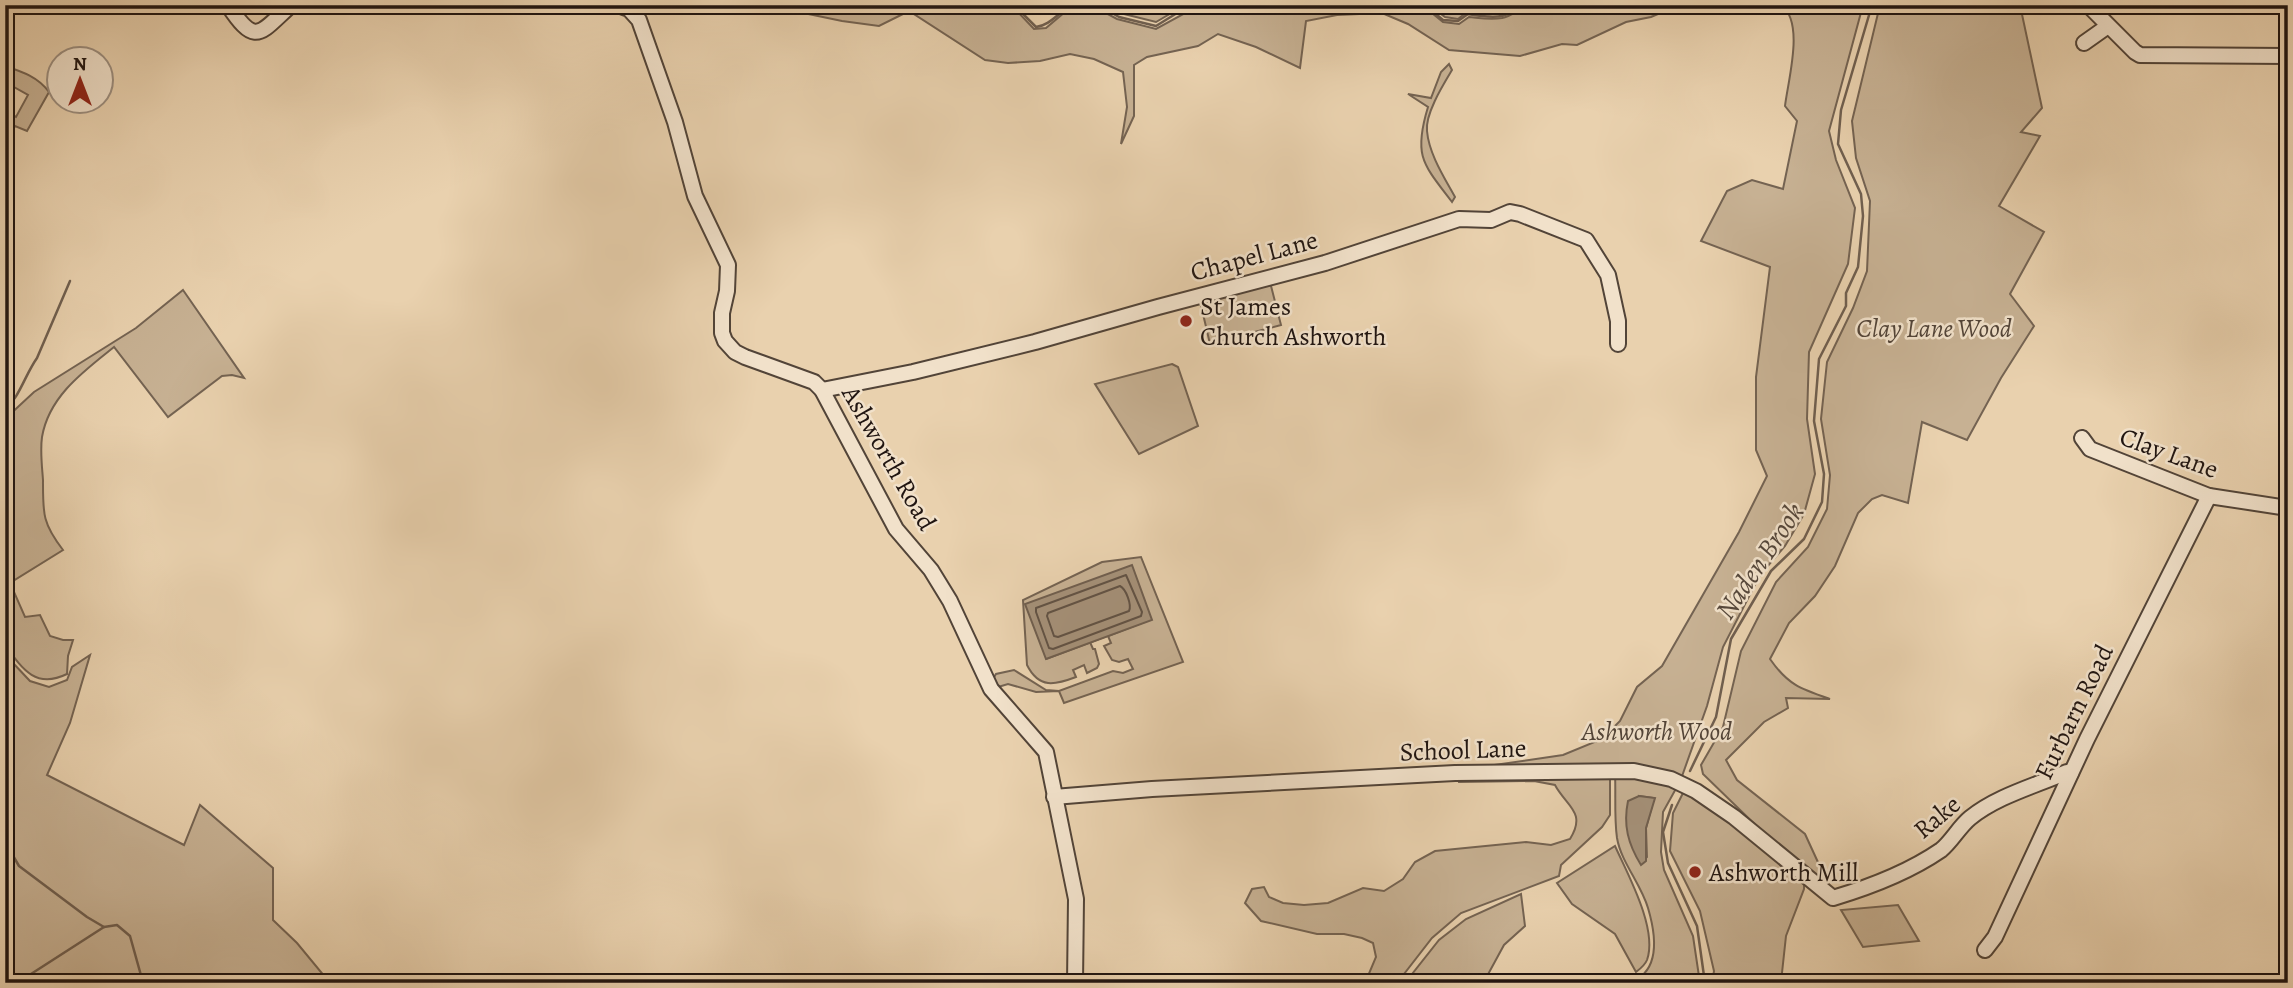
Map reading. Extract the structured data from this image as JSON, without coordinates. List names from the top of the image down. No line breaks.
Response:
{"streets":{"street":["Chapel Lane","Clay Lane","Ashworth Road","Furbarn Road","School Lane","Rake"]},"crossings":[["Chapel Lane","Ashworth Road"],["Clay Lane","Furbarn Road"],["Ashworth Road","School Lane"],["Furbarn Road","Rake"],["School Lane","Rake"]],"water":["Naden Brook"],"parks":["Clay Lane Wood","Ashworth Wood"],"places":["St James Church Ashworth","Ashworth Mill"],"north":"top"}
